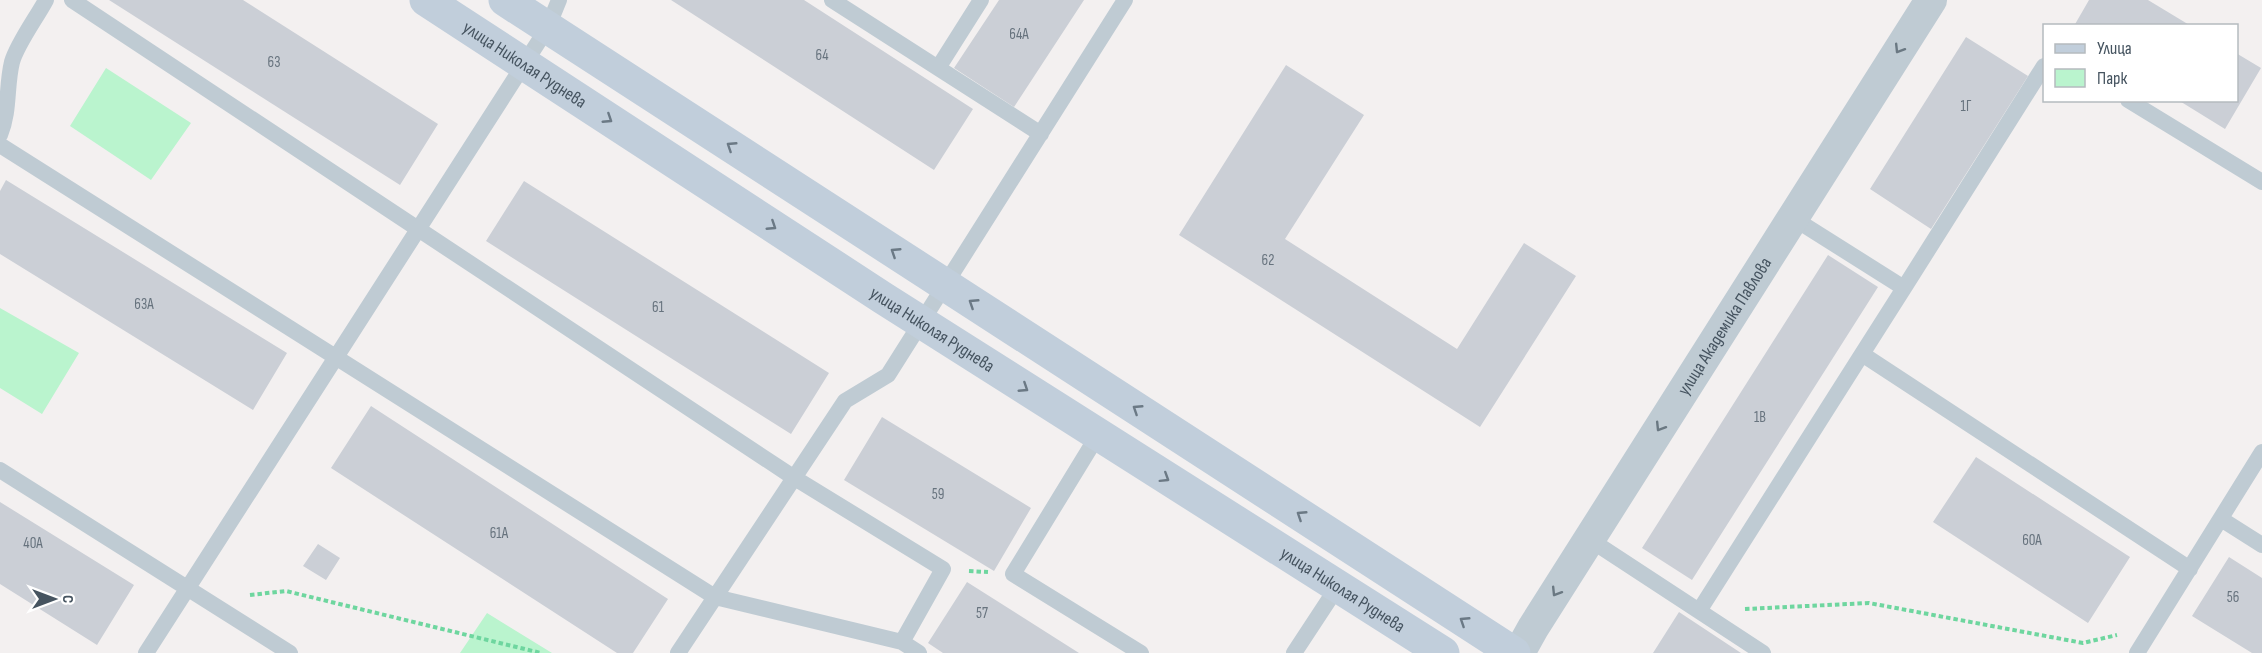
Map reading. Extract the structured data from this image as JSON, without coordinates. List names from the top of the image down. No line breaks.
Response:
{"streets":{"street":["улица Николая Руднева","улица Академика Павлова"]},"one_way":["улица Академика Павлова"],"house_numbers":["64А","64","63","1Г","62","63А","61","1В","59","61А","60А","40А","56","57"],"legend":["Улица","Парк"],"north":"right"}
